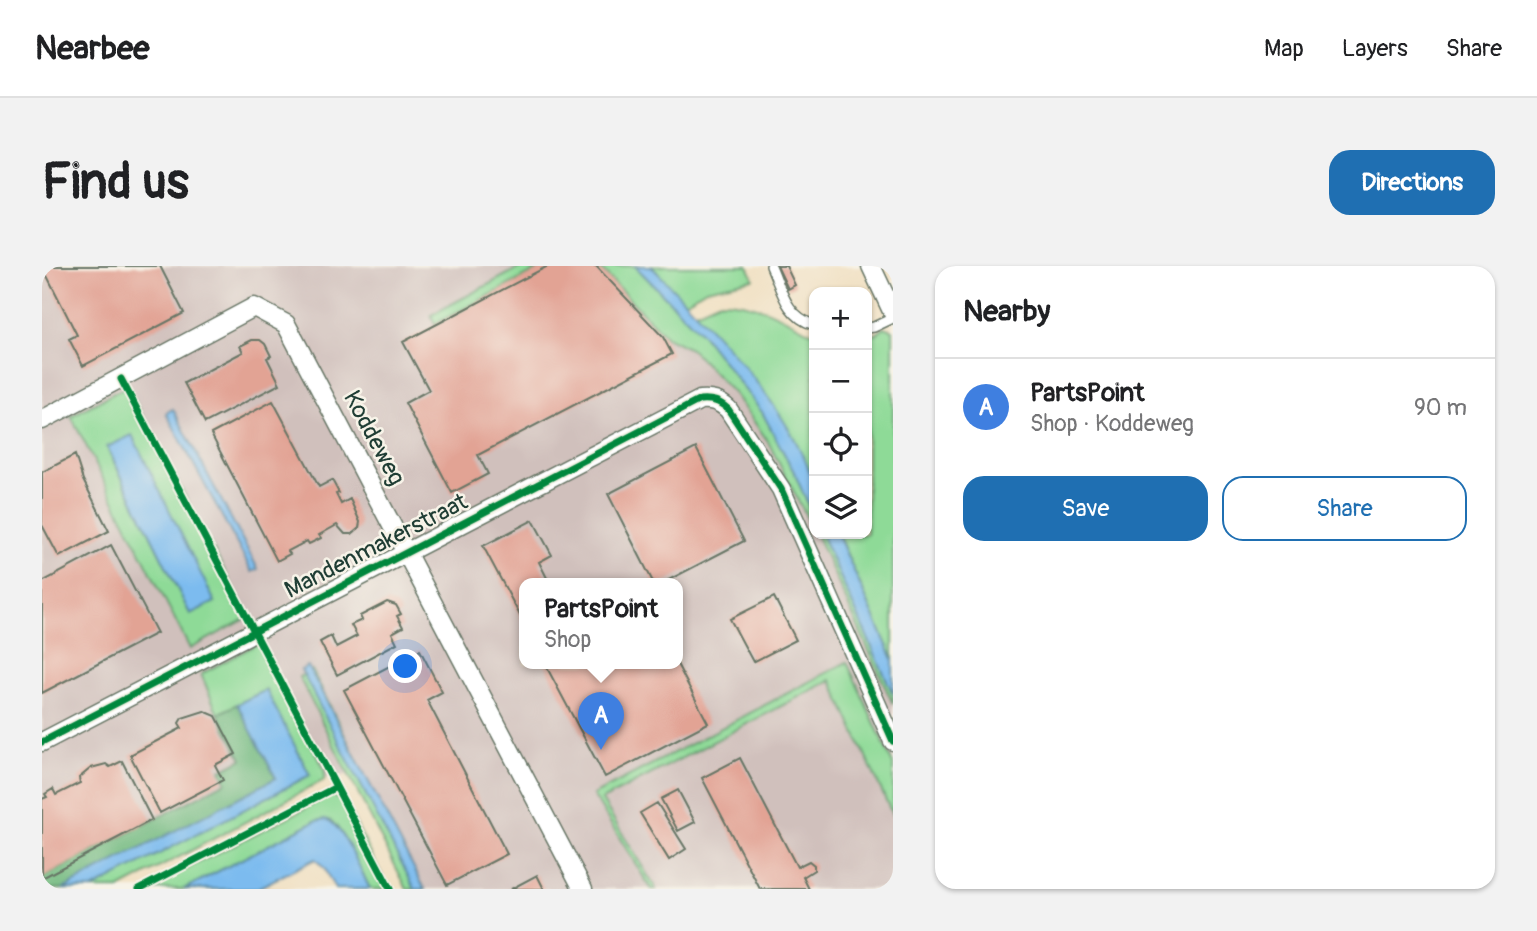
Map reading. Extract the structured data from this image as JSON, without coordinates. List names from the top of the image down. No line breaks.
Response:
{"streets":{"street":["Koddeweg","Mandenmakerstraat"]},"crossings":[["Koddeweg","Mandenmakerstraat"]],"page":{"header":"Nearbee","nav":["Map","Layers","Share"],"buttons":["Directions",["Save","Share"]],"title":"Find us","heading":"Nearby","map_buttons":["+","−"],"list":[{"mark":"A","name":"PartsPoint","note":"Shop · Koddeweg","value":"90 m"}],"popup":["PartsPoint","Shop"],"pins":"A"}}
